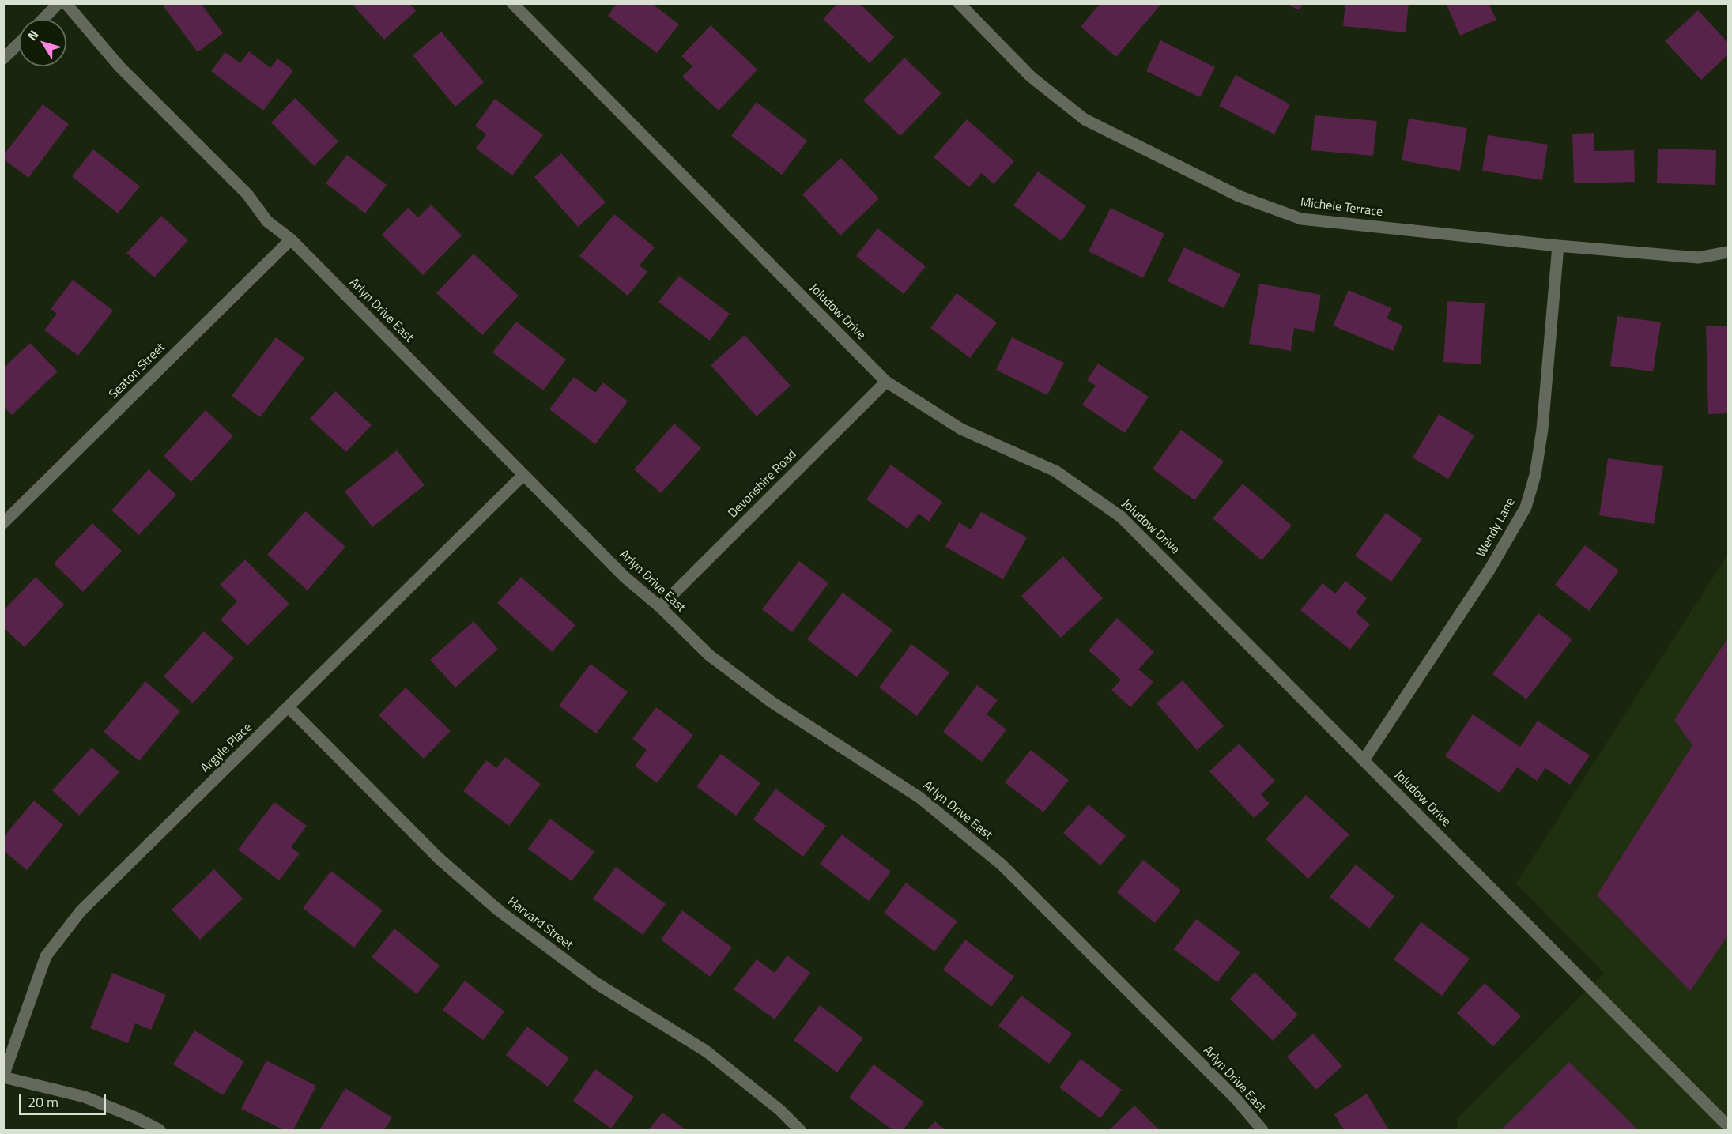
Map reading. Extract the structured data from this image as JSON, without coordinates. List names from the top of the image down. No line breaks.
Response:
{"streets":{"street":["Michele Terrace","Arlyn Drive East","Joludow Drive","Seaton Street","Devonshire Road","Wendy Lane","Argyle Place","Harvard Street"]},"crossings":[["Michele Terrace","Wendy Lane"],["Arlyn Drive East","Seaton Street"],["Arlyn Drive East","Devonshire Road"],["Arlyn Drive East","Argyle Place"],["Joludow Drive","Devonshire Road"],["Joludow Drive","Wendy Lane"],["Argyle Place","Harvard Street"]],"scale_bar":"20 m","north":"top left"}
